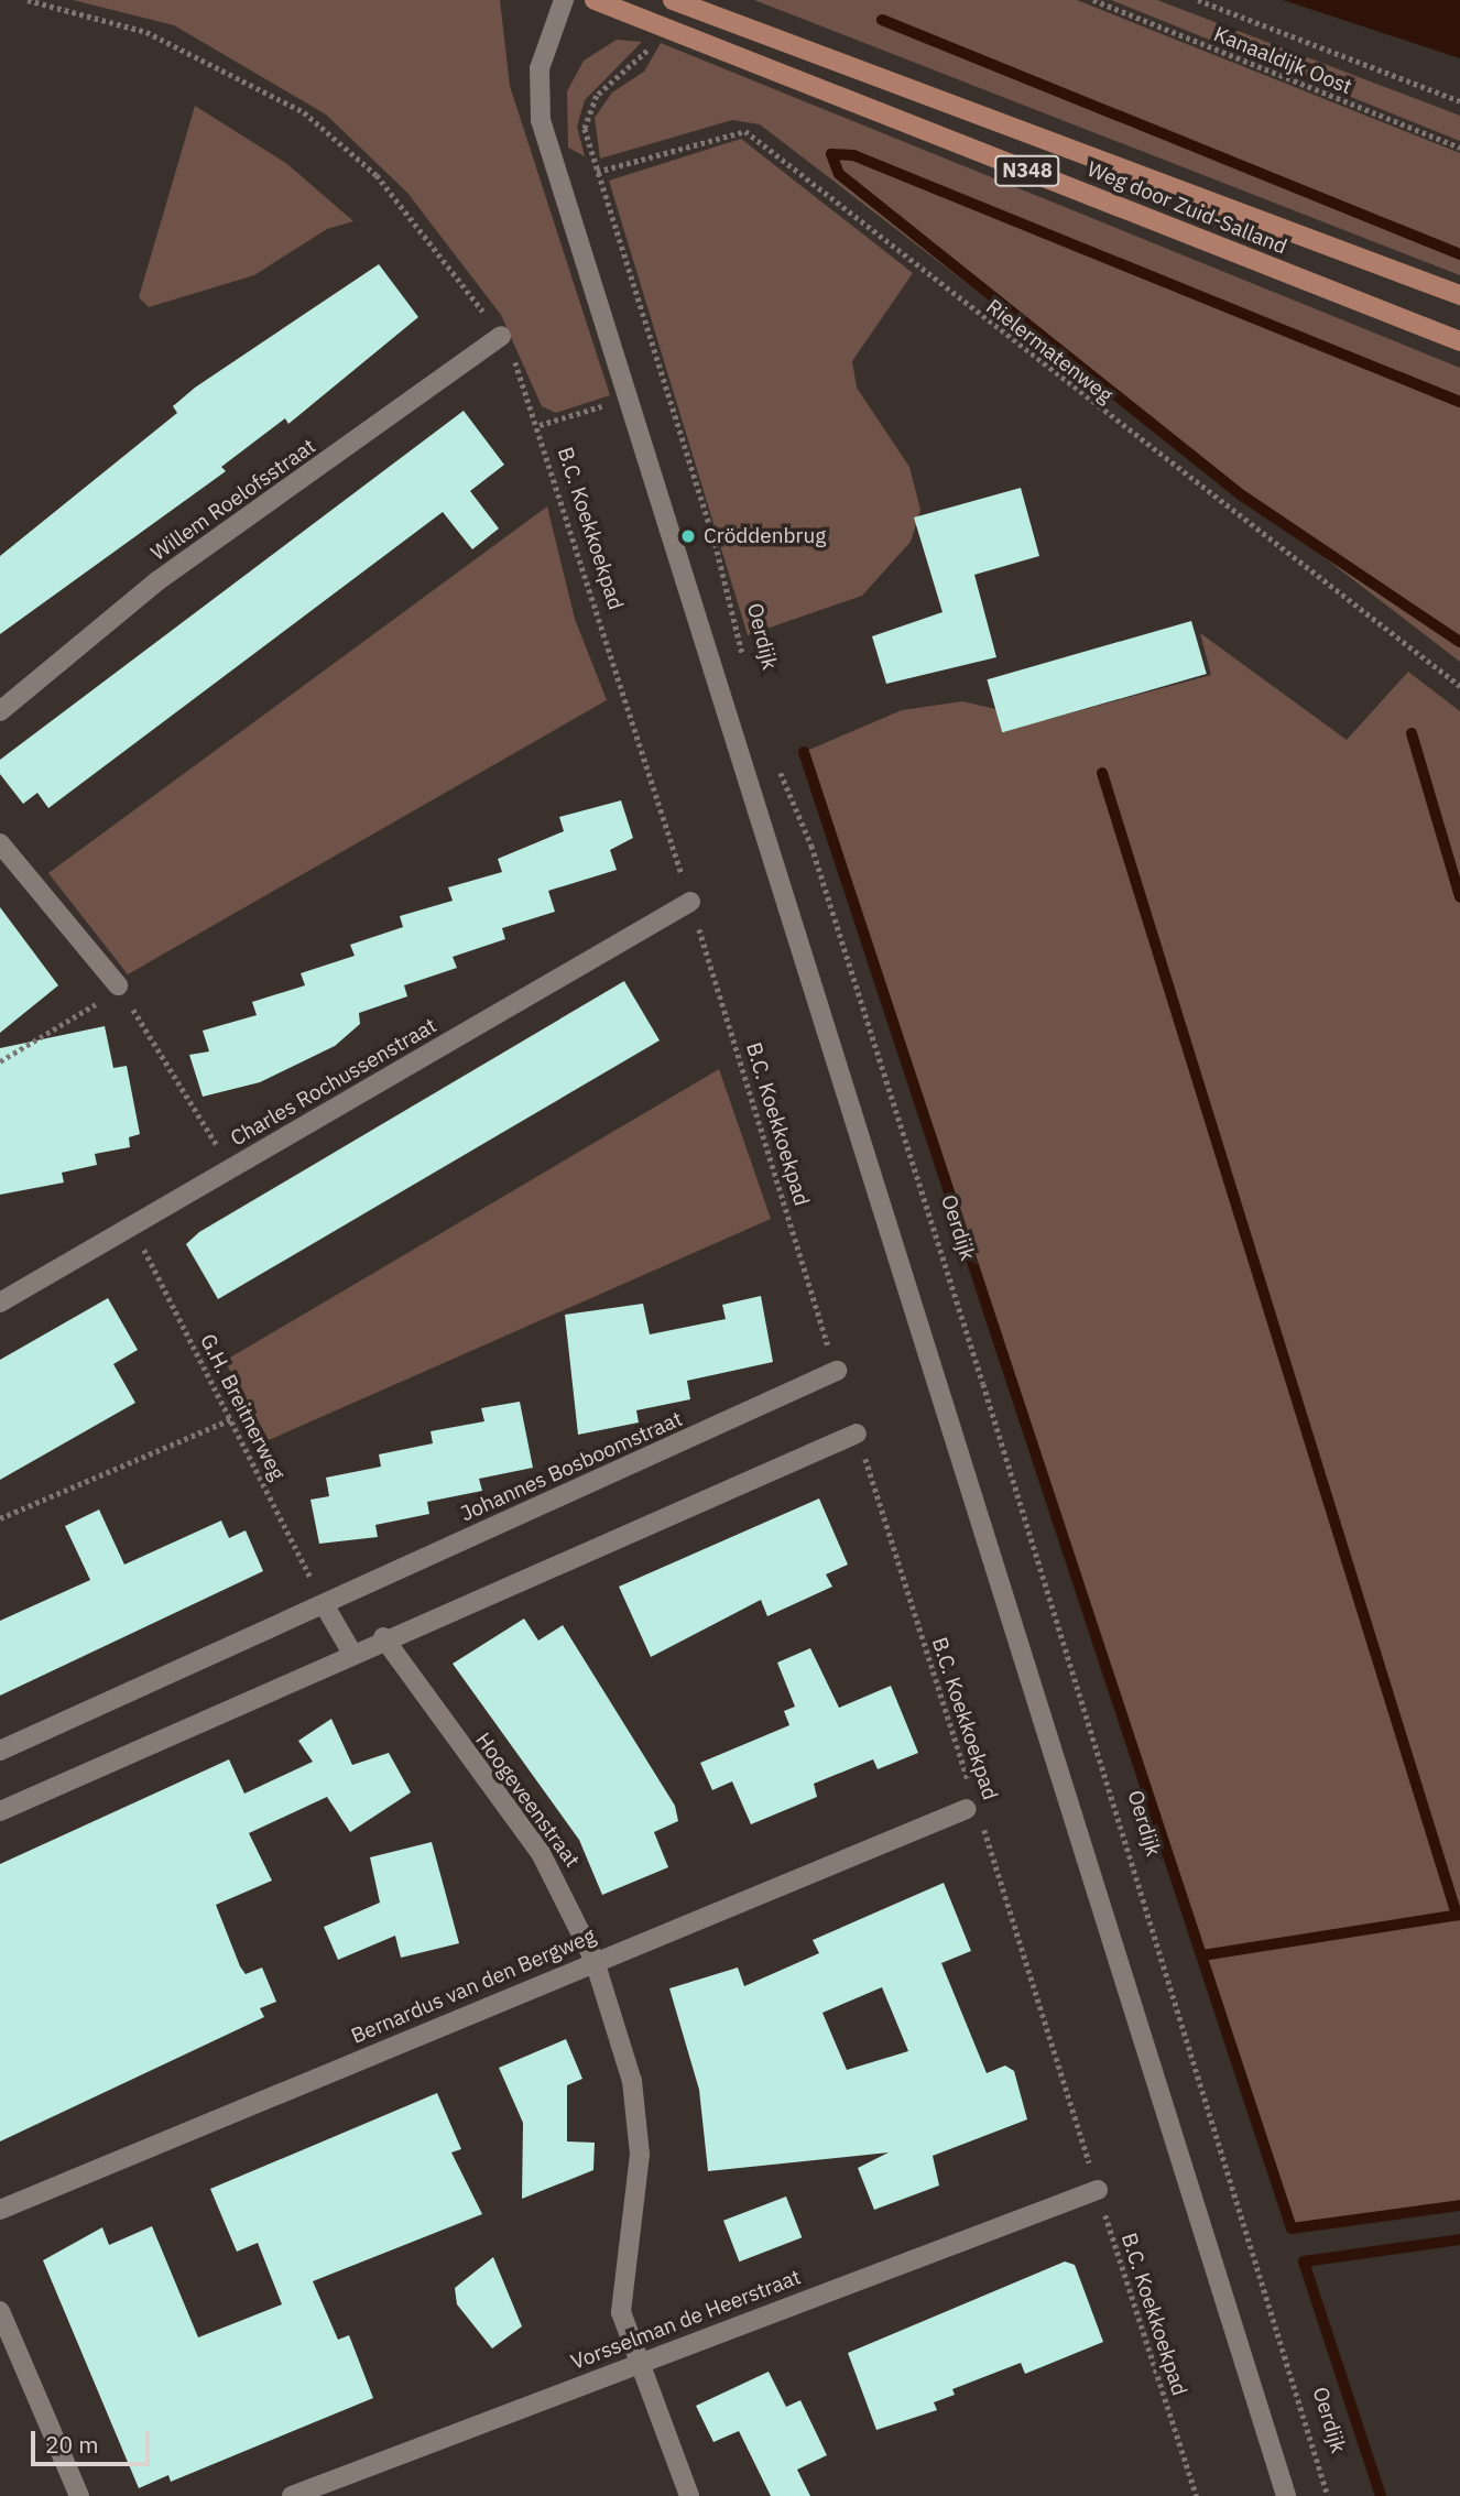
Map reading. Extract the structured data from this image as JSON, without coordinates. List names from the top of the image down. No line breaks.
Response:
{"streets":{"main road":["N348","Weg door Zuid-Salland"],"street":["Willem Roelofsstraat","Charles Rochussenstraat","Johannes Bosboomstraat","Hoogeveenstraat","Bernardus van den Bergweg","Vorsselman de Heerstraat"],"path":["Kanaaldijk Oost","Rielermatenweg","B.C. Koekkoekpad","Oerdijk","G.H. Breitnerweg"]},"crossings":[["Weg door Zuid-Salland","Oerdijk"],["Rielermatenweg","Oerdijk"],["Willem Roelofsstraat","B.C. Koekkoekpad"],["B.C. Koekkoekpad","Charles Rochussenstraat"],["B.C. Koekkoekpad","Johannes Bosboomstraat"],["B.C. Koekkoekpad","Bernardus van den Bergweg"],["B.C. Koekkoekpad","Vorsselman de Heerstraat"],["Charles Rochussenstraat","G.H. Breitnerweg"],["G.H. Breitnerweg","Johannes Bosboomstraat"],["Hoogeveenstraat","Bernardus van den Bergweg"],["Hoogeveenstraat","Vorsselman de Heerstraat"]],"places":["Cröddenbrug"],"scale_bar":"20 m"}
